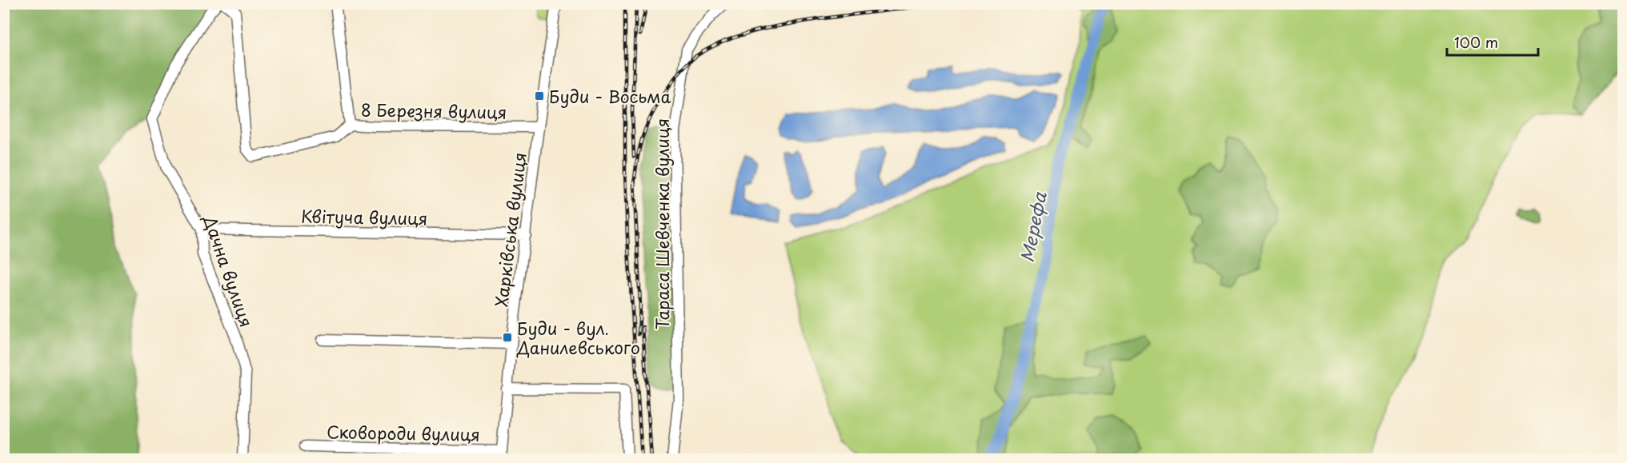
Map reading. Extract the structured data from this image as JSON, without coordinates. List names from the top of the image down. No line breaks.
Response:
{"streets":{"street":["8 Березня вулиця","Квітуча вулиця","Тараса Шевченка вулиця","Харківська вулиця","Дачна вулиця","Сковороди вулиця"]},"crossings":[["8 Березня вулиця","Харківська вулиця"],["Квітуча вулиця","Харківська вулиця"],["Квітуча вулиця","Дачна вулиця"],["Харківська вулиця","Сковороди вулиця"]],"water":["Мерефа"],"places":{"transit":["Буди - Восьма","Буди - вул. Данилевського"]},"scale_bar":"100 m"}
